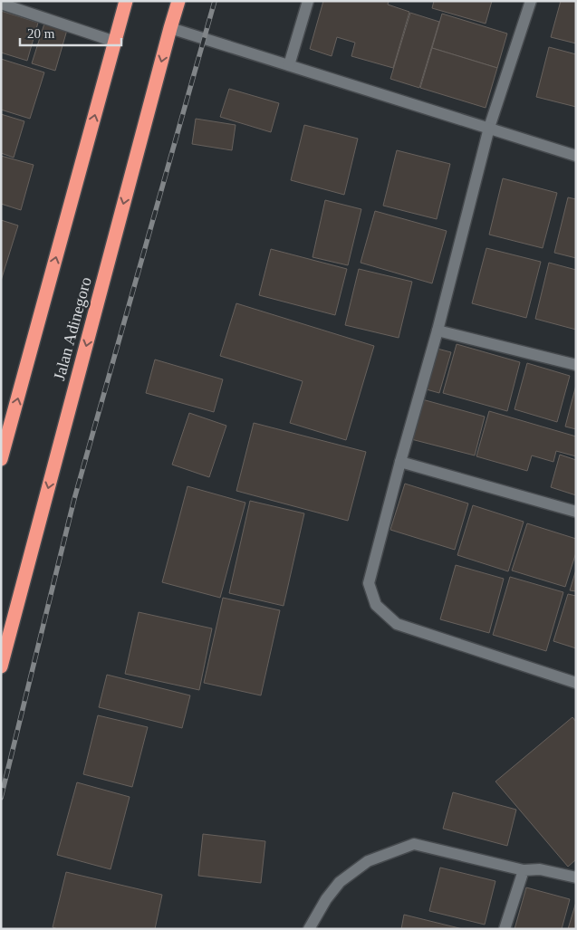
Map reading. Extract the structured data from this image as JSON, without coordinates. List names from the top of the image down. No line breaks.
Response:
{"streets":{"highway":["Jalan Adinegoro"]},"scale_bar":"20 m"}
